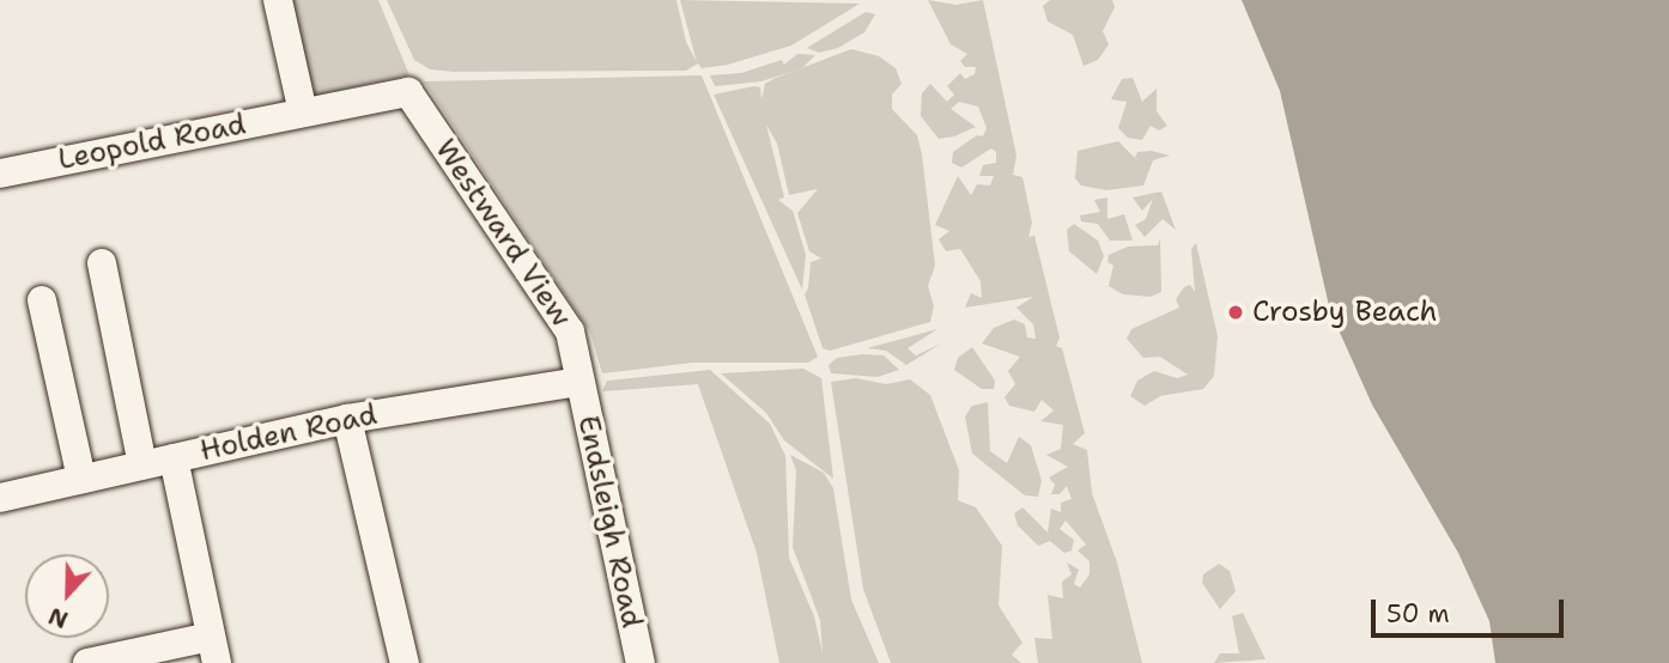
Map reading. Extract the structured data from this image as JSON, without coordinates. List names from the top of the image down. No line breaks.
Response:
{"streets":{"street":["Leopold Road","Westward View","Holden Road","Endsleigh Road"]},"crossings":[["Leopold Road","Westward View"],["Westward View","Holden Road"],["Westward View","Endsleigh Road"],["Holden Road","Endsleigh Road"]],"places":["Crosby Beach"],"scale_bar":"50 m","north":"bottom"}
